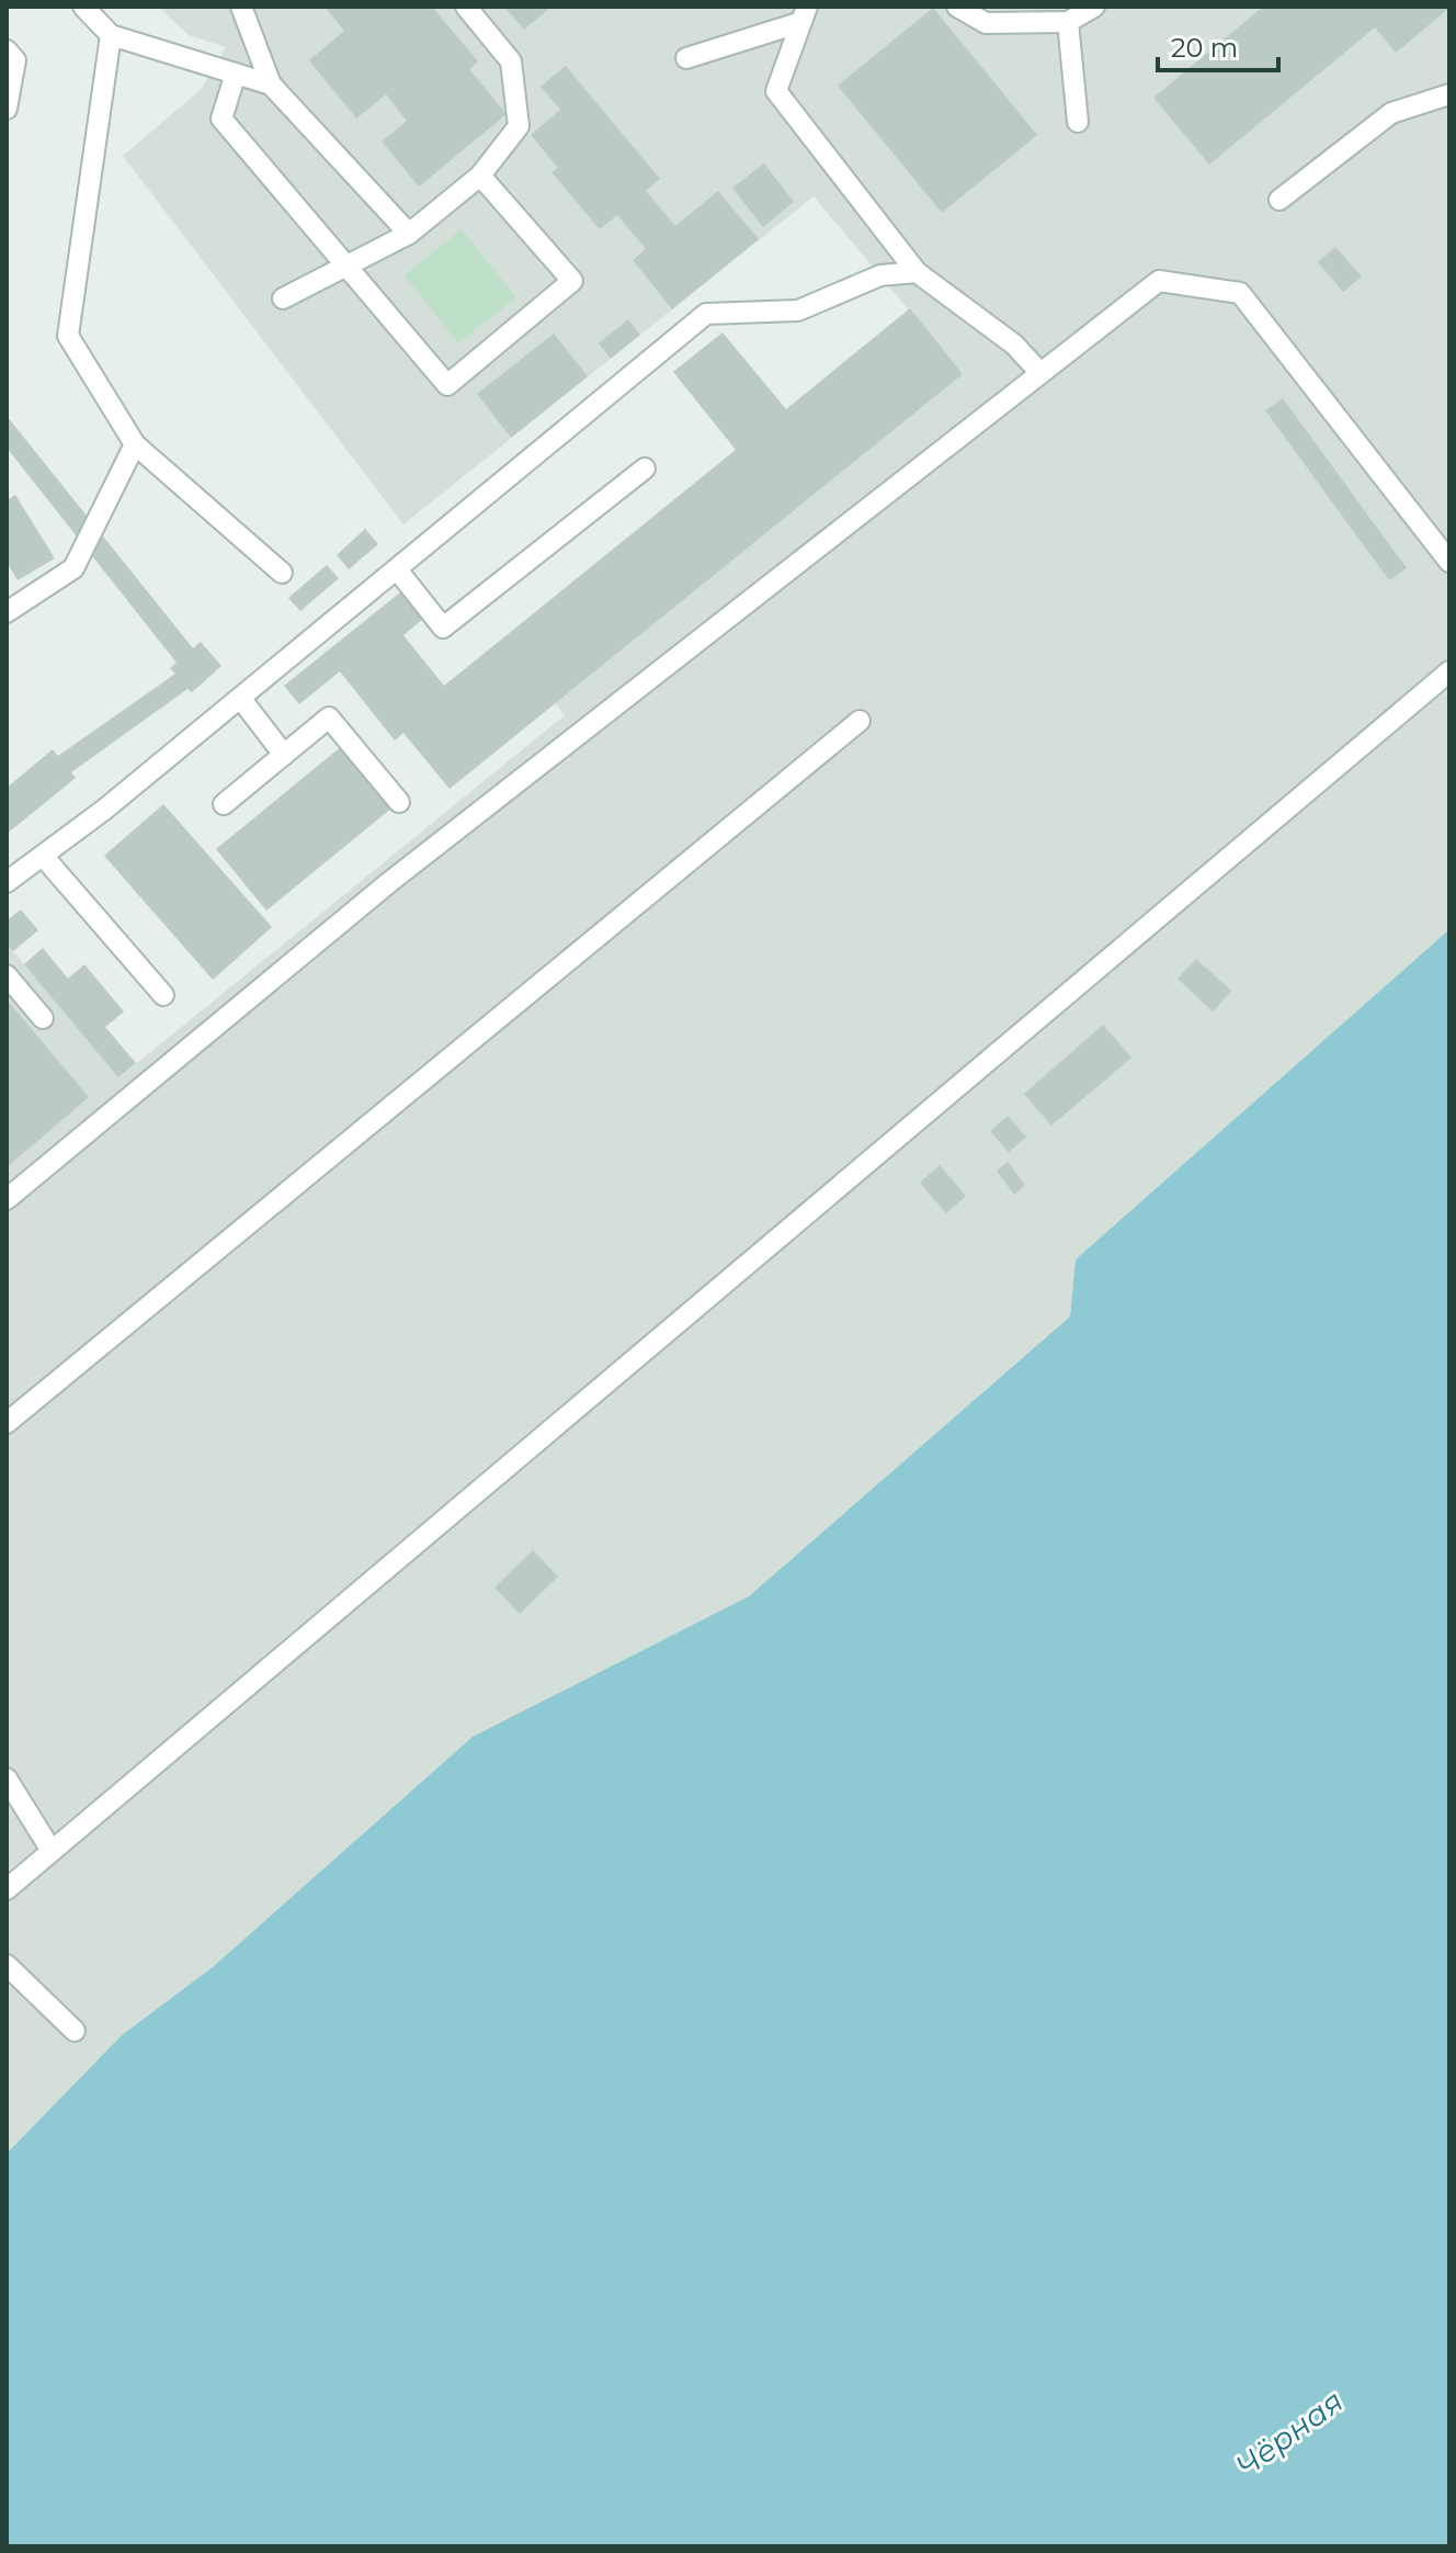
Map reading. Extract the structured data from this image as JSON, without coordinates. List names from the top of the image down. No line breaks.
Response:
{"water":["Чёрная"],"scale_bar":"20 m"}
